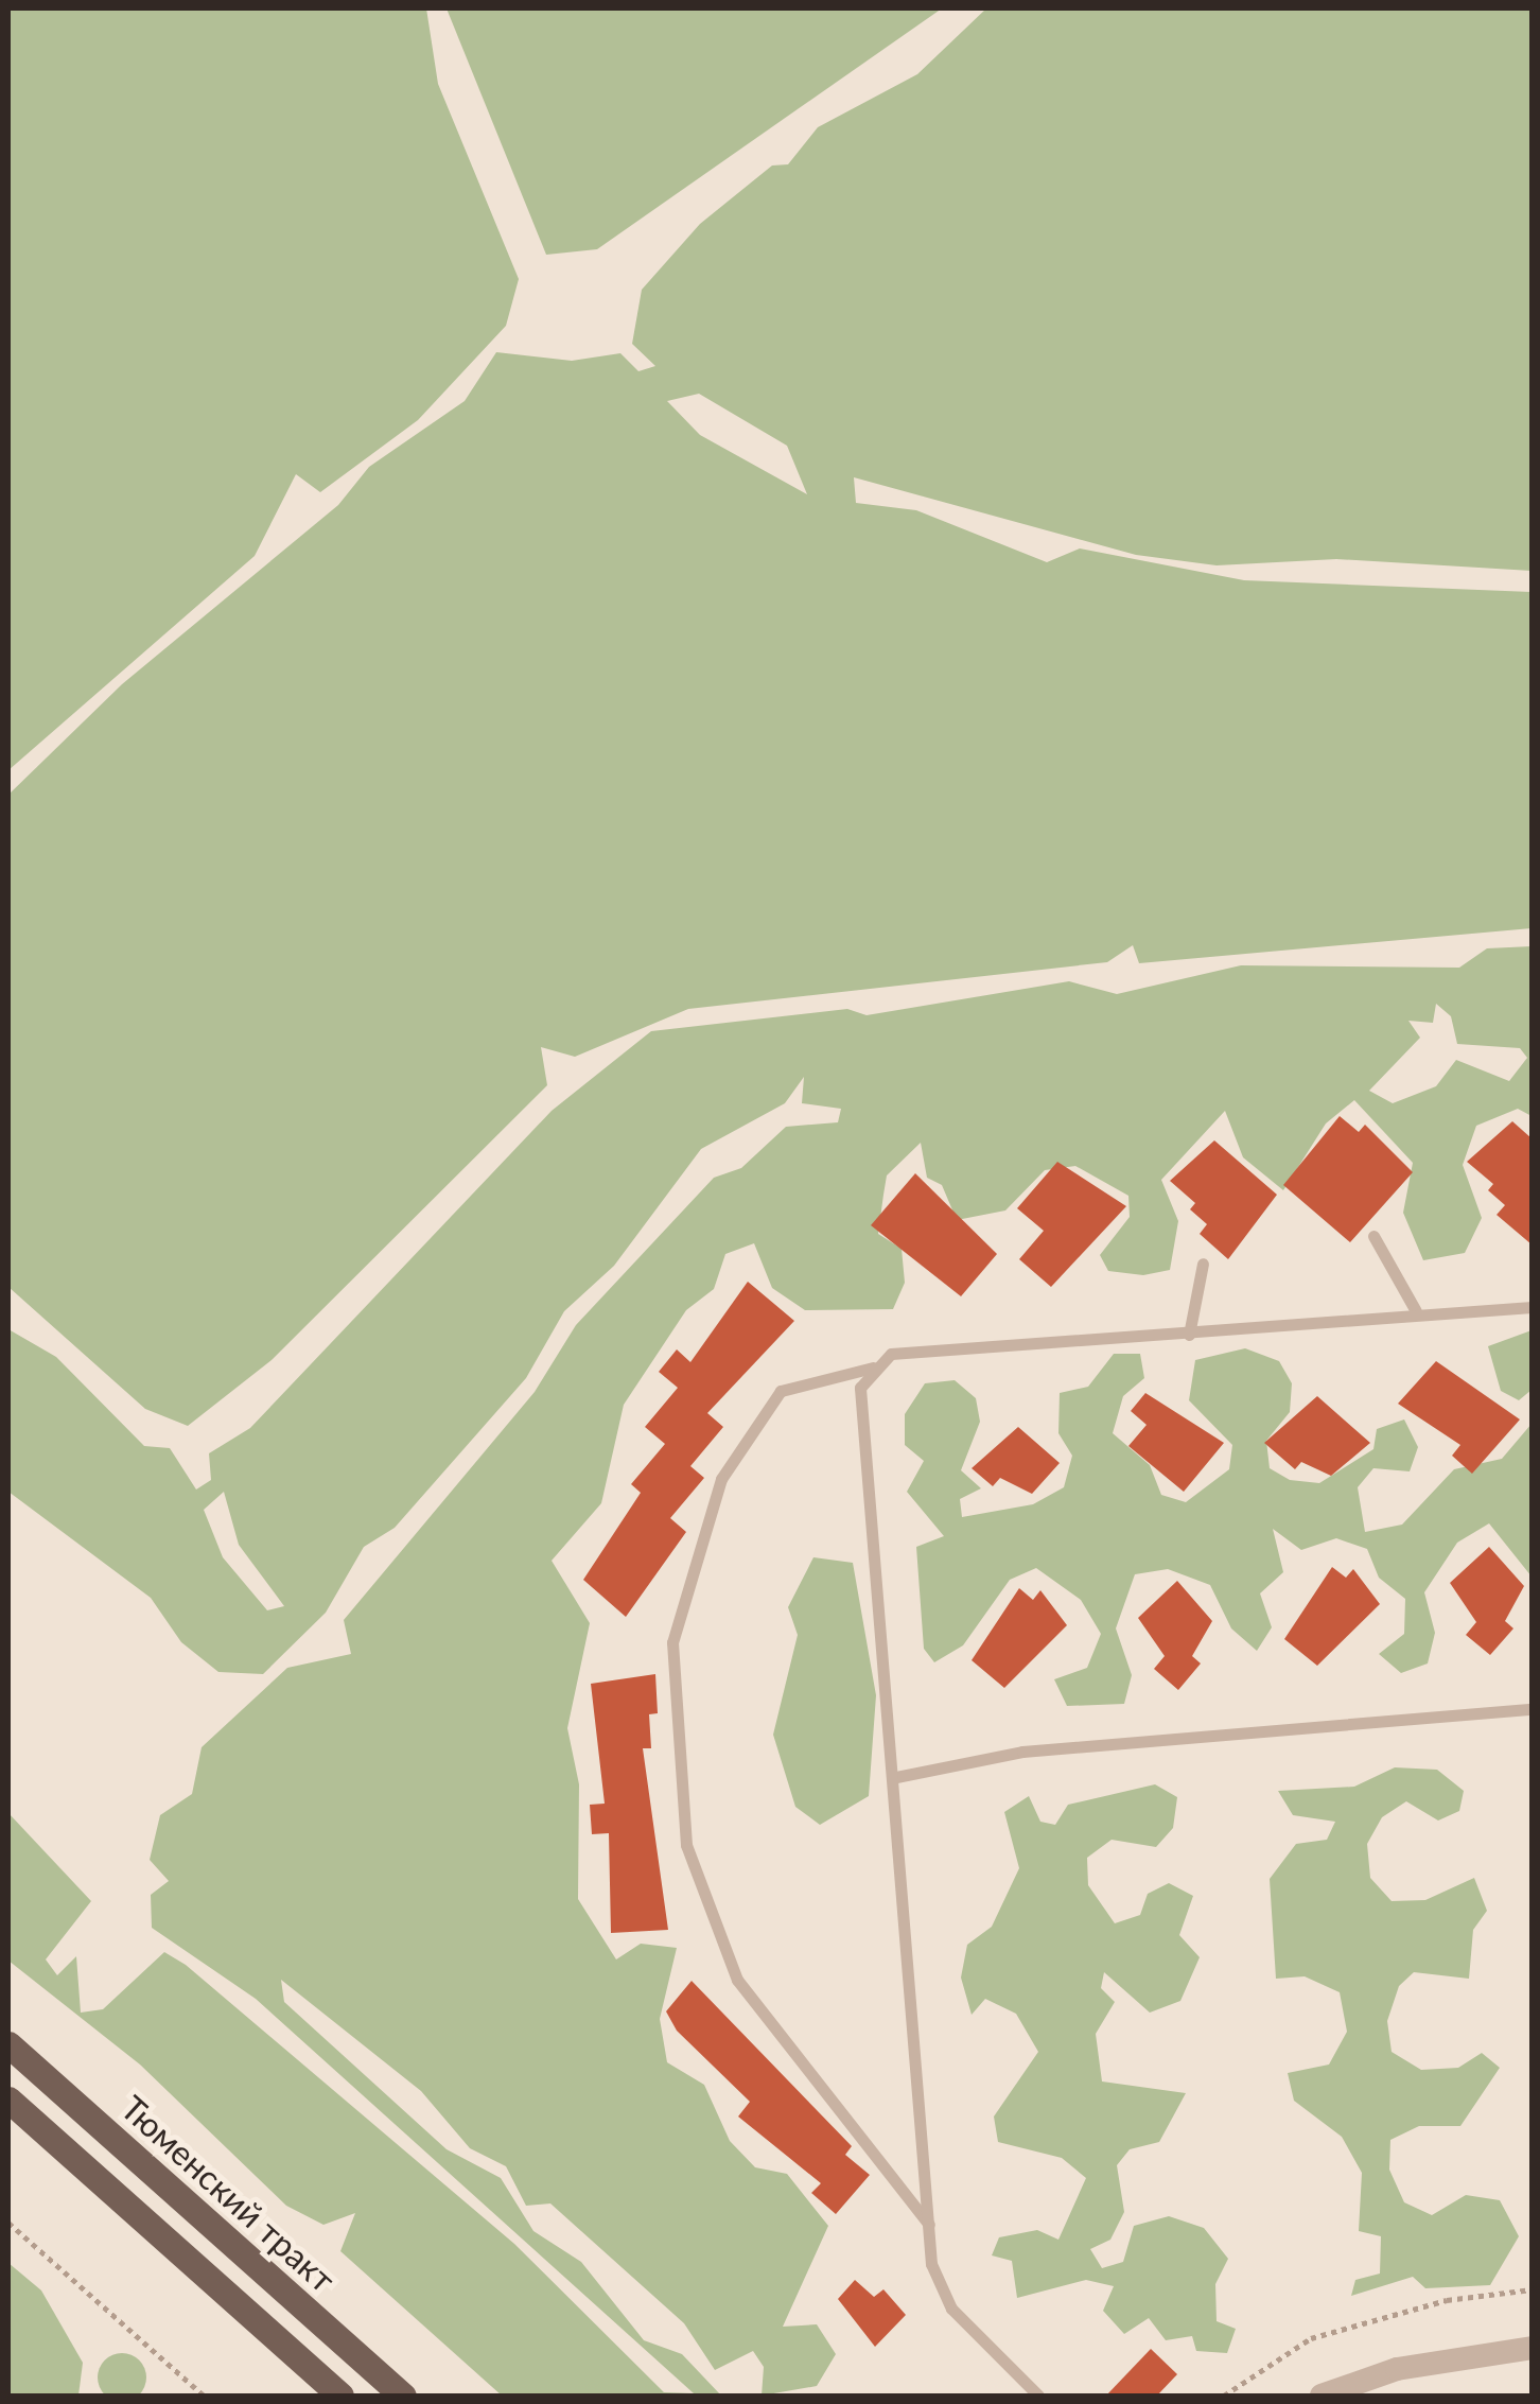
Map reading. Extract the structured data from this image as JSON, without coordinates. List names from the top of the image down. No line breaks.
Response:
{"streets":{"main road":["Тюменский тракт"]}}
